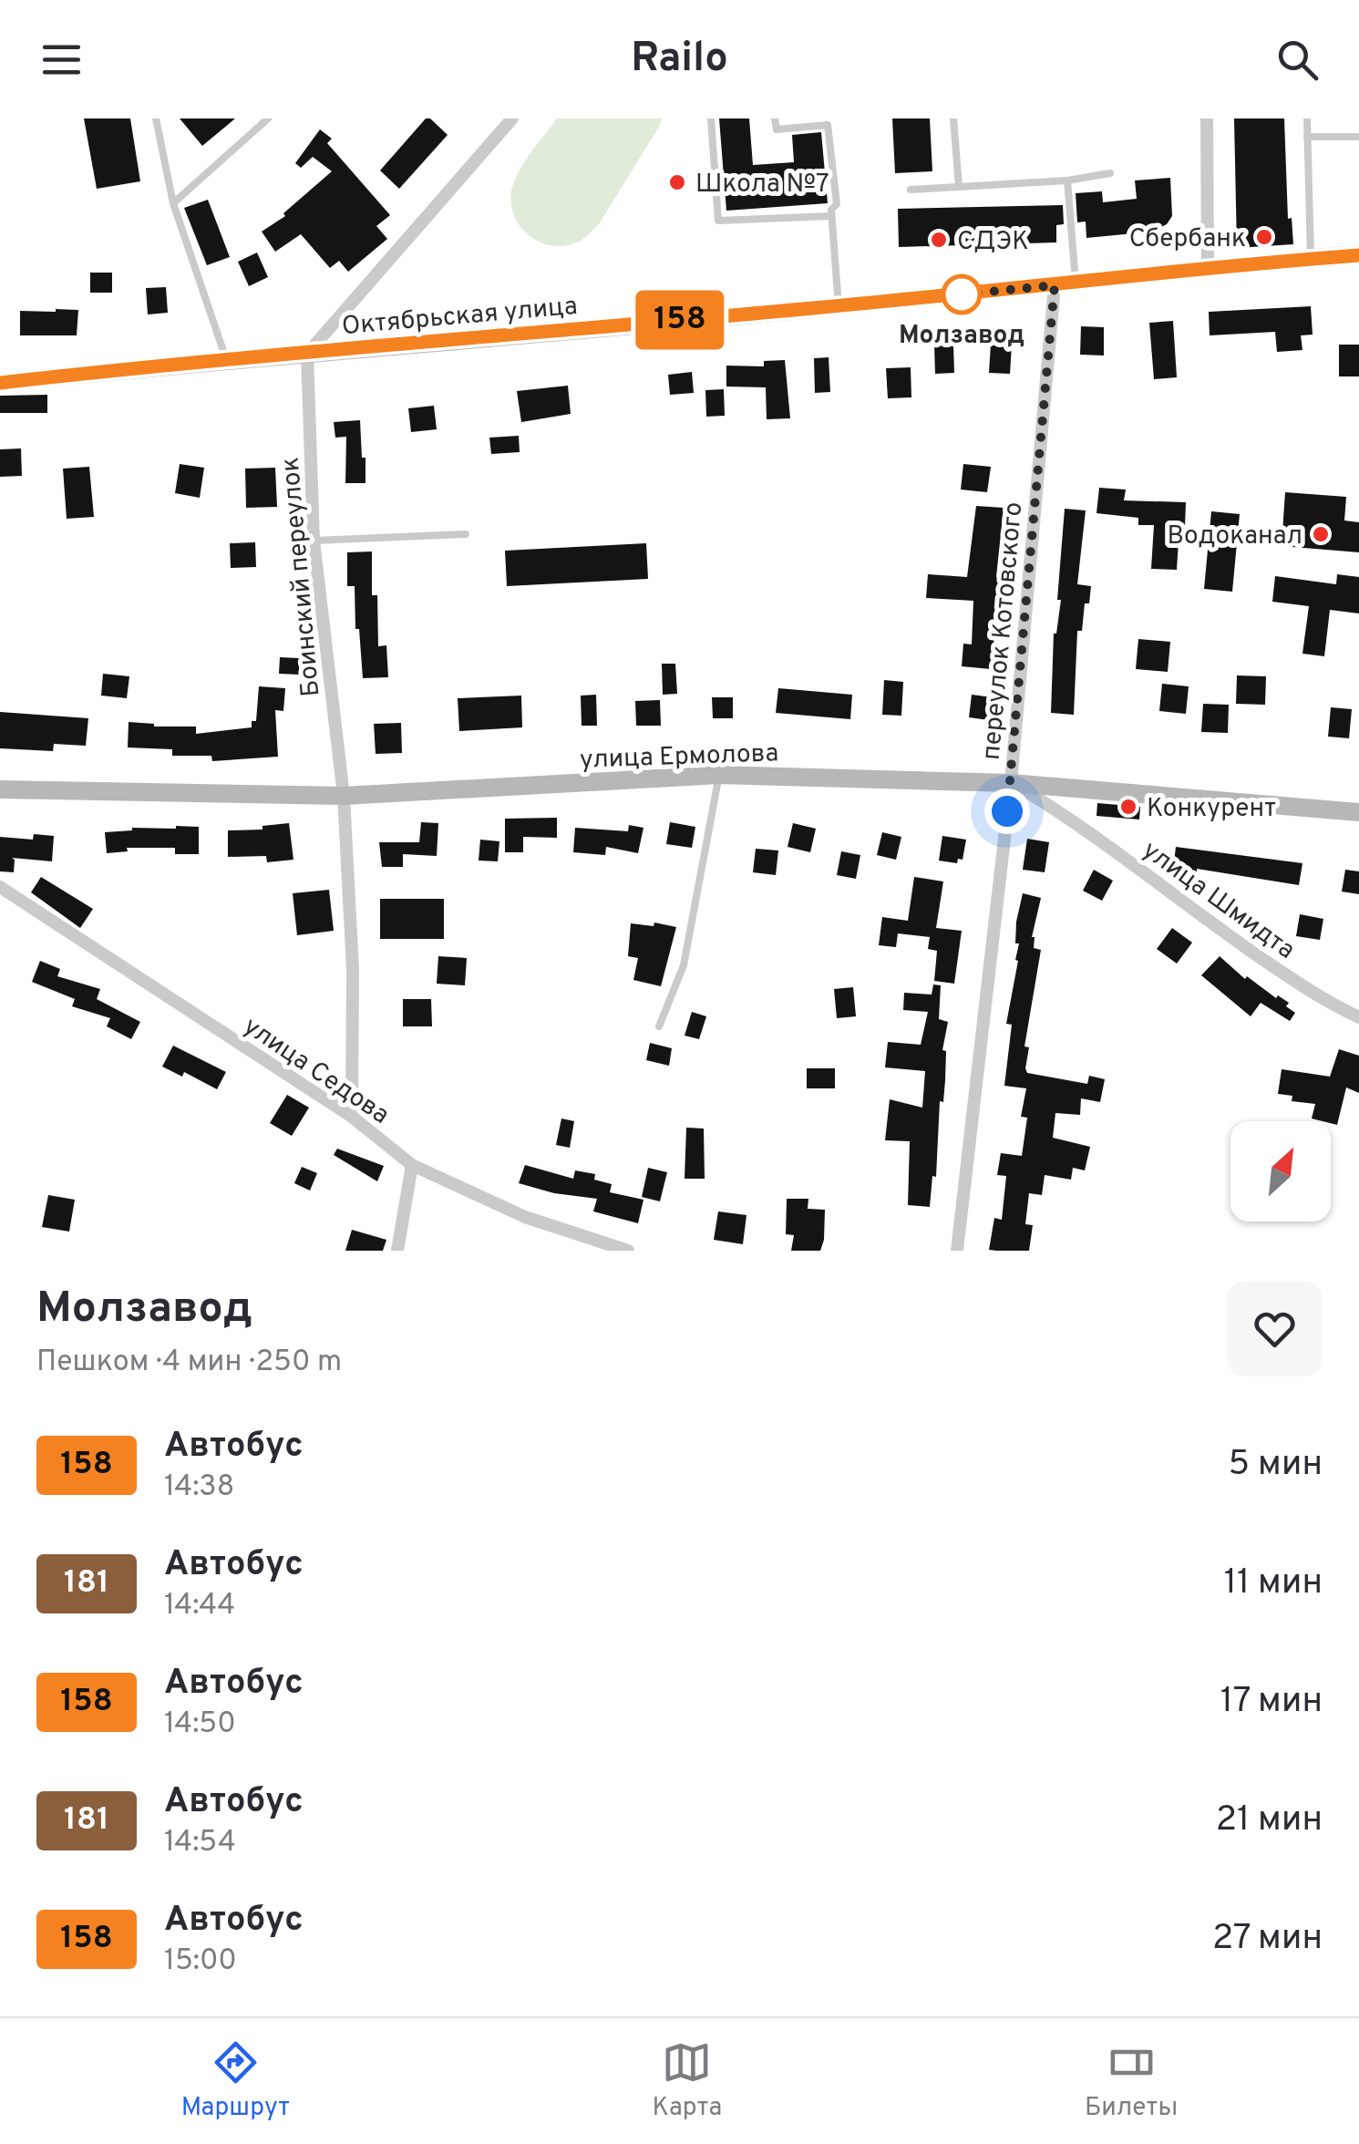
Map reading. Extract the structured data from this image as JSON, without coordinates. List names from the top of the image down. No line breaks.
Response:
{"streets":{"main road":["Октябрьская улица","улица Ермолова"],"street":["Боинский переулок","переулок Котовского","улица Шмидта","улица Седова"]},"crossings":[["Октябрьская улица","Боинский переулок"],["Октябрьская улица","переулок Котовского"],["Боинский переулок","улица Ермолова"],["Боинский переулок","улица Седова"],["переулок Котовского","улица Ермолова"],["переулок Котовского","улица Шмидта"],["улица Ермолова","улица Шмидта"]],"places":["Школа №7","Сбербанк","СДЭК","Молзавод","Водоканал","Конкурент"],"lines":["bus line 158"],"north":"top right","page":{"header":"Railo","on_map":"158","heading":["Молзавод","Пешком · 4 мин · 250 m"],"list":[{"mark":"158","name":"Автобус","note":"14:38","value":"5 мин"},{"mark":"181","name":"Автобус","note":"14:44","value":"11 мин"},{"mark":"158","name":"Автобус","note":"14:50","value":"17 мин"},{"mark":"181","name":"Автобус","note":"14:54","value":"21 мин"},{"mark":"158","name":"Автобус","note":"15:00","value":"27 мин"}],"tabs":["Маршрут","Карта","Билеты"]}}
